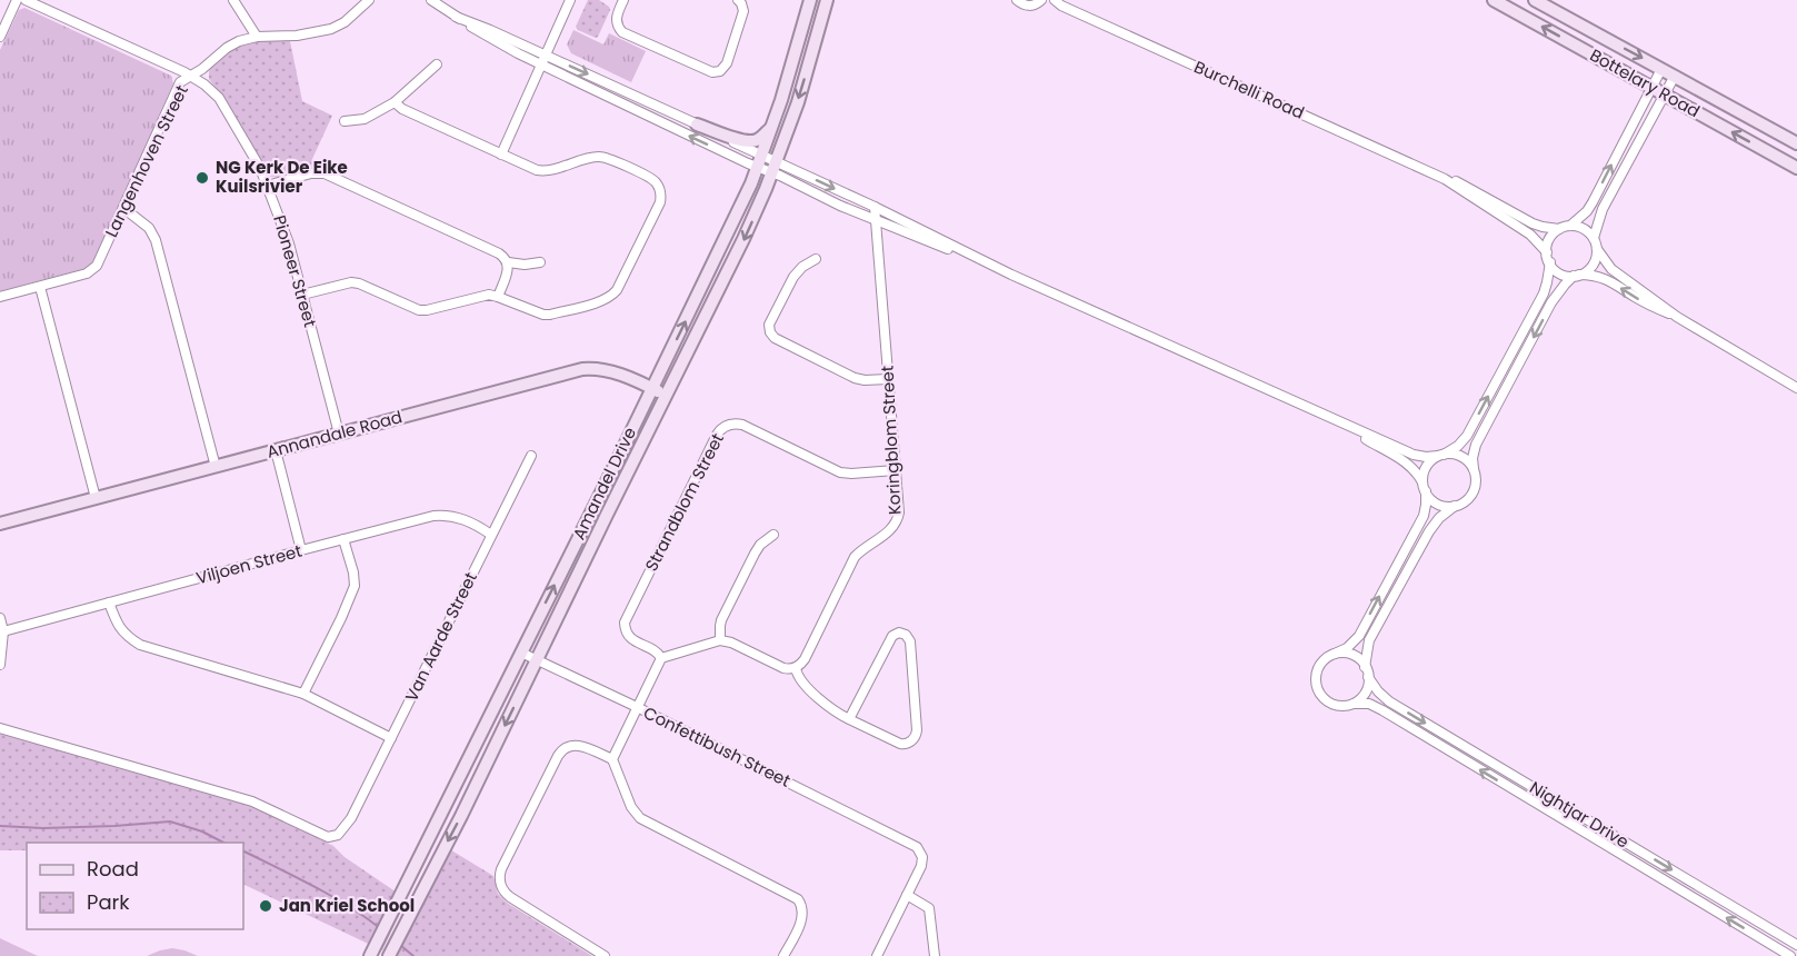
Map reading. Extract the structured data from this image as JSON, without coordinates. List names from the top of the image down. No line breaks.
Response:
{"streets":{"street":["Bottelary Road","Burchelli Road","Langenhoven Street","Pioneer Street","Annandale Road","Koringblom Street","Amandel Drive","Strandblom Street","Viljoen Street","Van Aarde Street","Confettibush Street","Nightjar Drive"]},"crossings":[["Langenhoven Street","Pioneer Street"],["Pioneer Street","Annandale Road"],["Annandale Road","Amandel Drive"],["Koringblom Street","Strandblom Street"],["Amandel Drive","Confettibush Street"],["Viljoen Street","Van Aarde Street"]],"places":["NG Kerk De Eike Kuilsrivier","Jan Kriel School"],"legend":["Road","Park"]}
